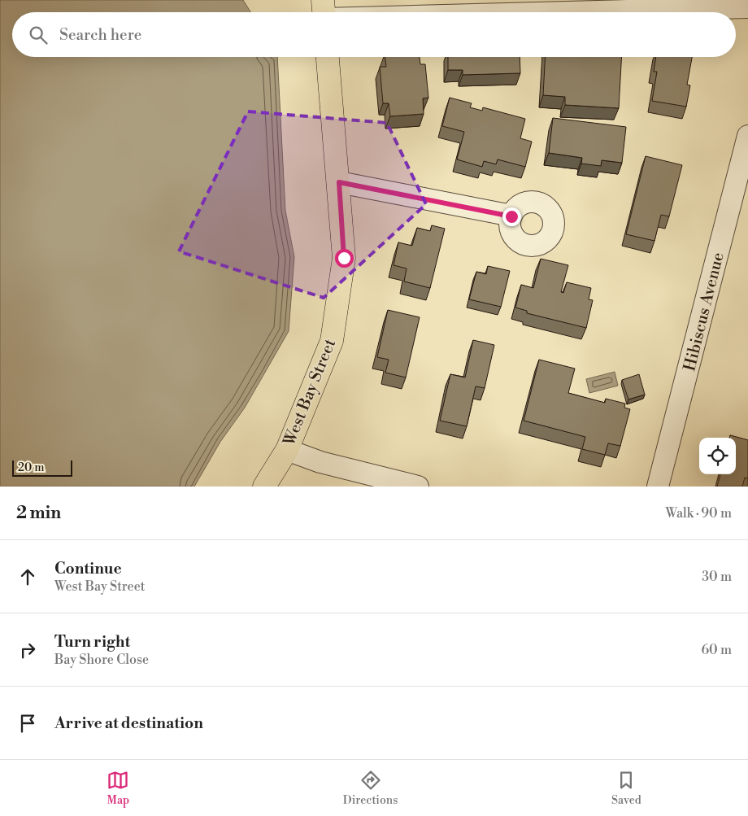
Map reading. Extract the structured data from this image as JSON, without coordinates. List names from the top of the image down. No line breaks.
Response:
{"streets":{"main road":["West Bay Street"],"street":["Hibiscus Avenue"]},"scale_bar":"20 m","page":{"search":"Search here","scale":"20 m","heading":["2 min","Walk · 90 m"],"list":[["Continue","West Bay Street","30 m"],["Turn right","Bay Shore Close","60 m"],"Arrive at destination"],"nav":["Map","Directions","Saved"]}}
